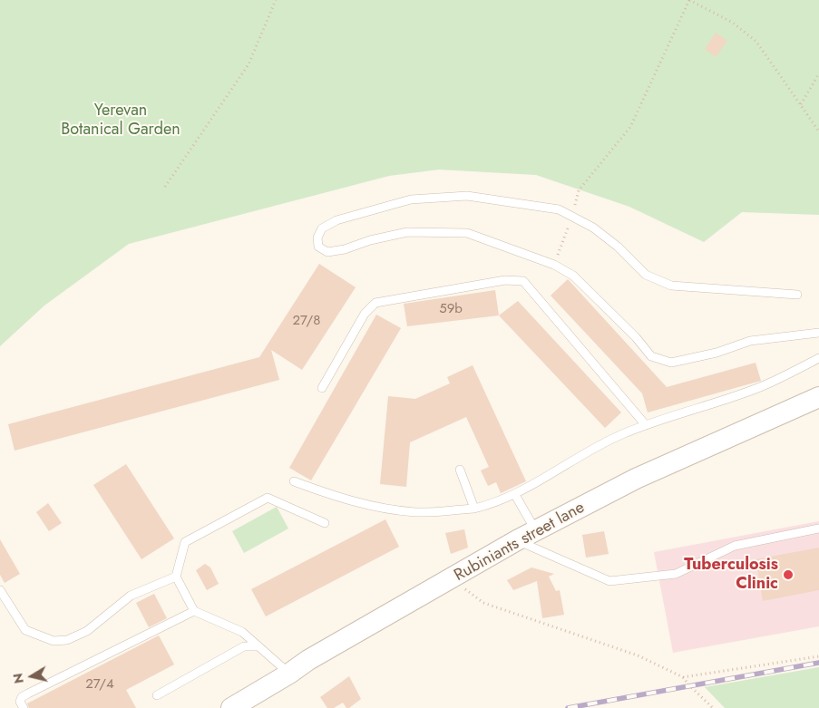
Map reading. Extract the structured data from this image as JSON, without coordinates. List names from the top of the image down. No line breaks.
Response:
{"streets":{"street":["Rubiniants street lane"]},"parks":["Yerevan Botanical Garden"],"places":["Tuberculosis Clinic"],"house_numbers":["59b","27/8","27/4"],"north":"left"}
